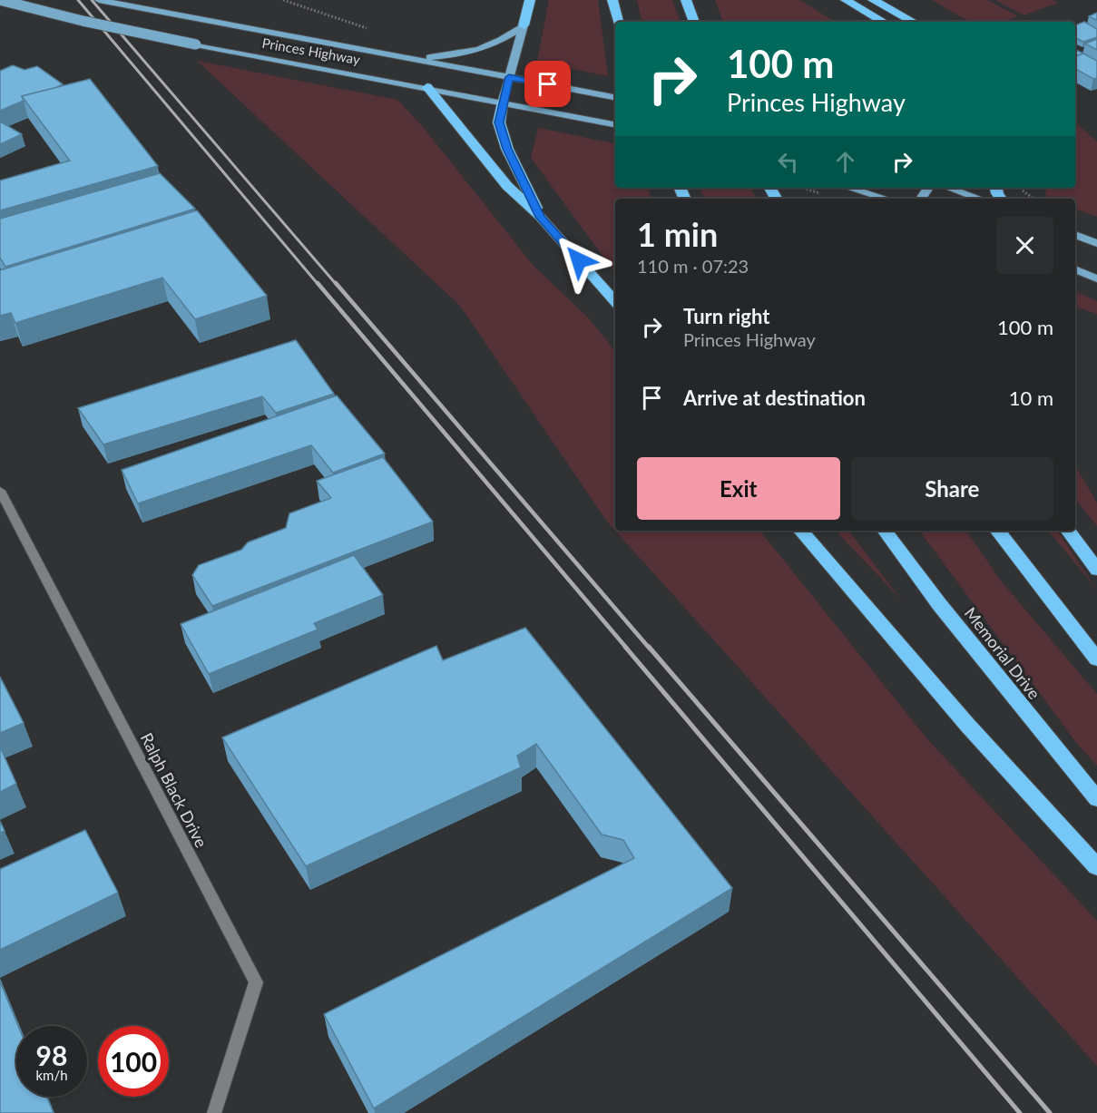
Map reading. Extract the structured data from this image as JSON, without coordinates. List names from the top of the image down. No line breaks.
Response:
{"streets":{"highway":["Memorial Drive"],"main road":["Princes Highway"],"street":["Ralph Black Drive"]},"page":{"turn":["100 m","Princes Highway"],"heading":["1 min","110 m · 07:23"],"list":[{"name":"Turn right","note":"Princes Highway","value":"100 m"},{"name":"Arrive at destination","value":"10 m"}],"buttons":["Exit","Share"],"speed":"98 km/h","limit":"100"}}
